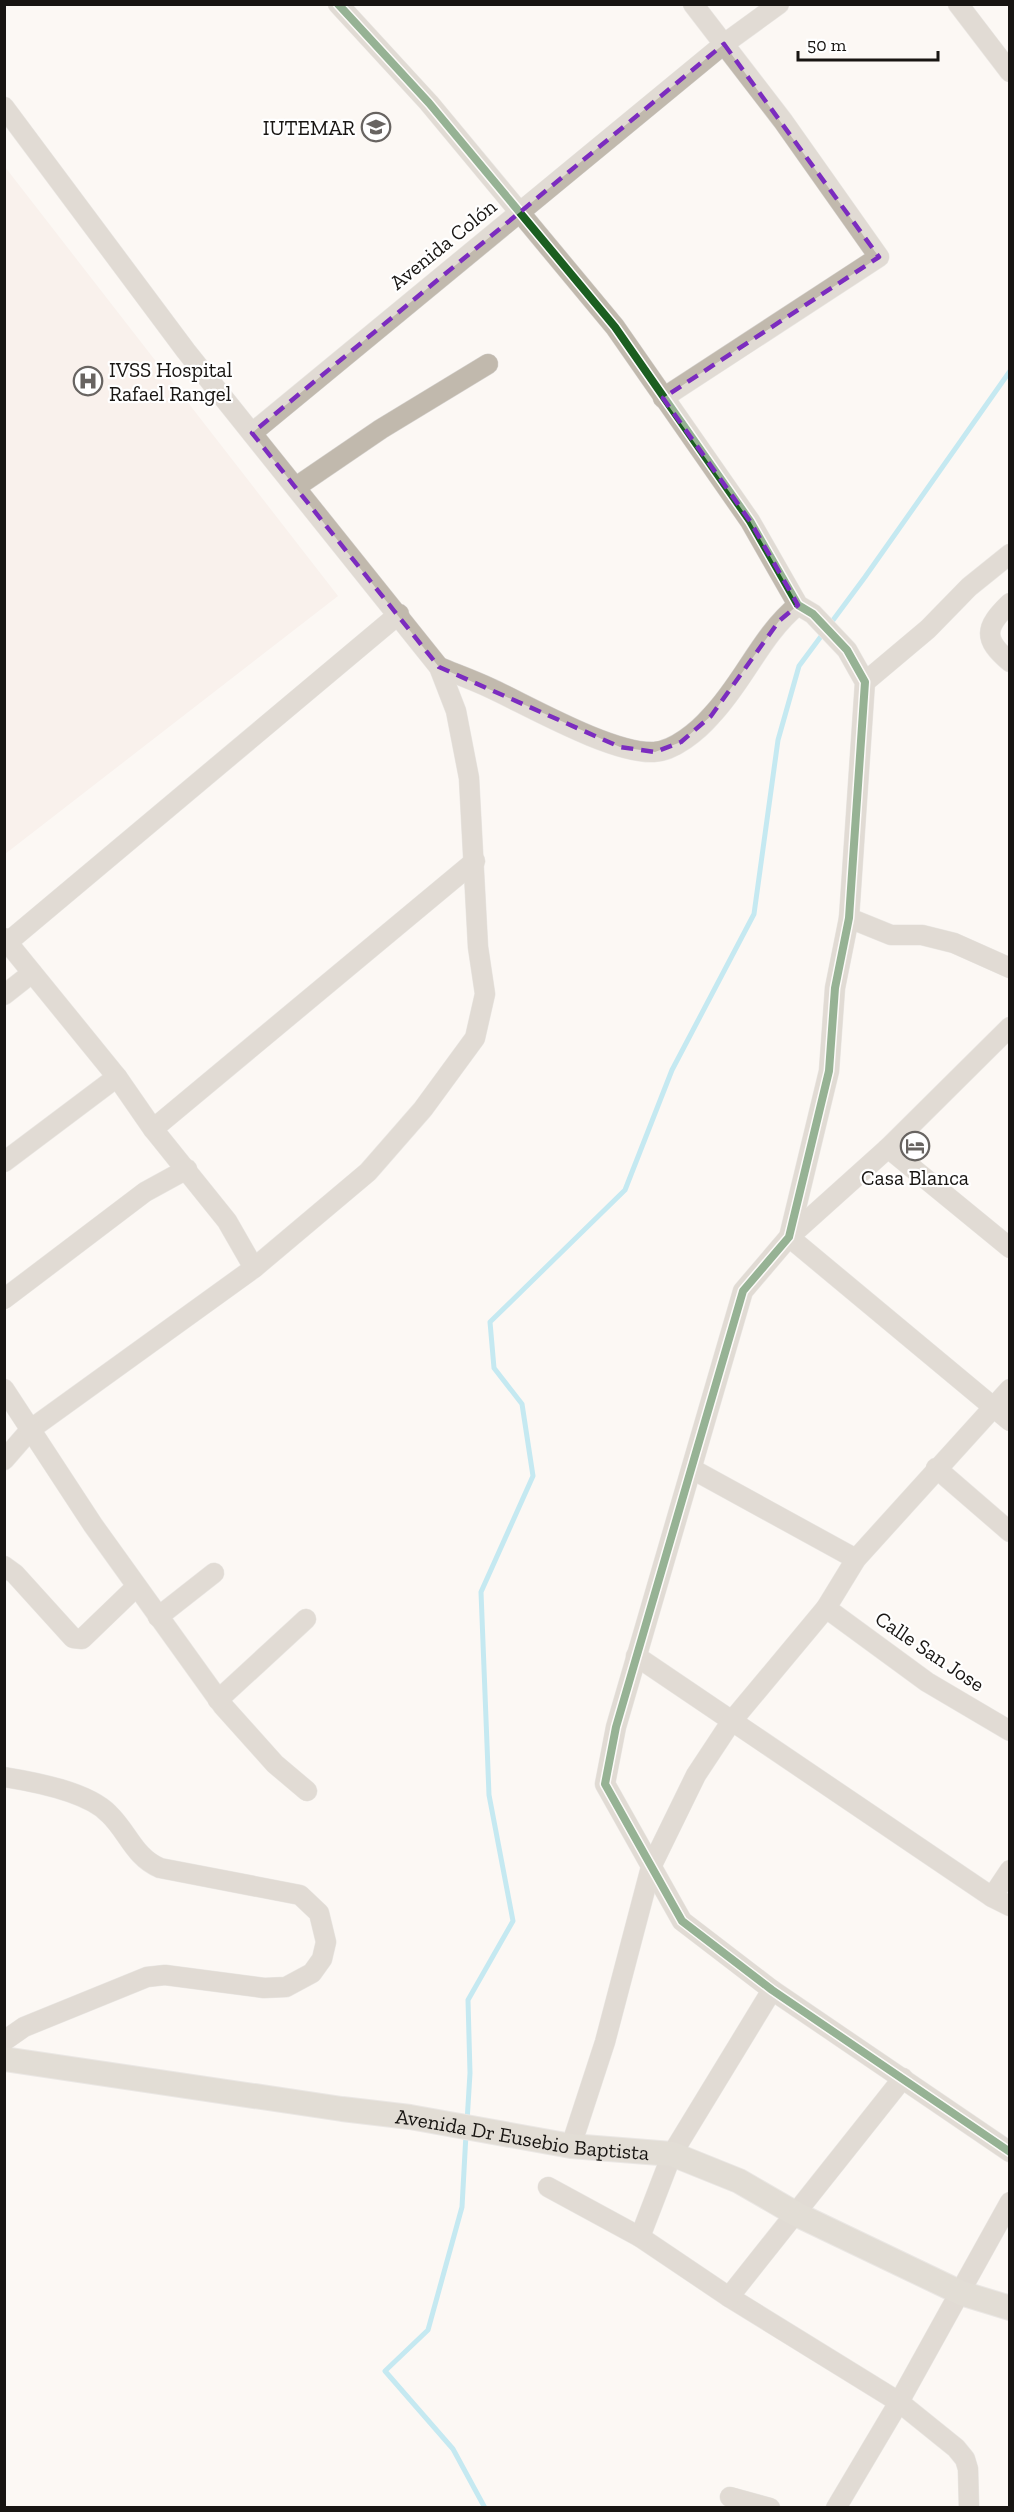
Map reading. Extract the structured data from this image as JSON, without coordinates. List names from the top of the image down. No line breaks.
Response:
{"streets":{"main road":["Avenida Dr Eusebio Baptista"],"street":["Avenida Colón","Calle San Jose"]},"places":{"school or university":["IUTEMAR"],"hospital":["IVSS Hospital Rafael Rangel"],"hotel":["Casa Blanca"]},"scale_bar":"50 m"}
